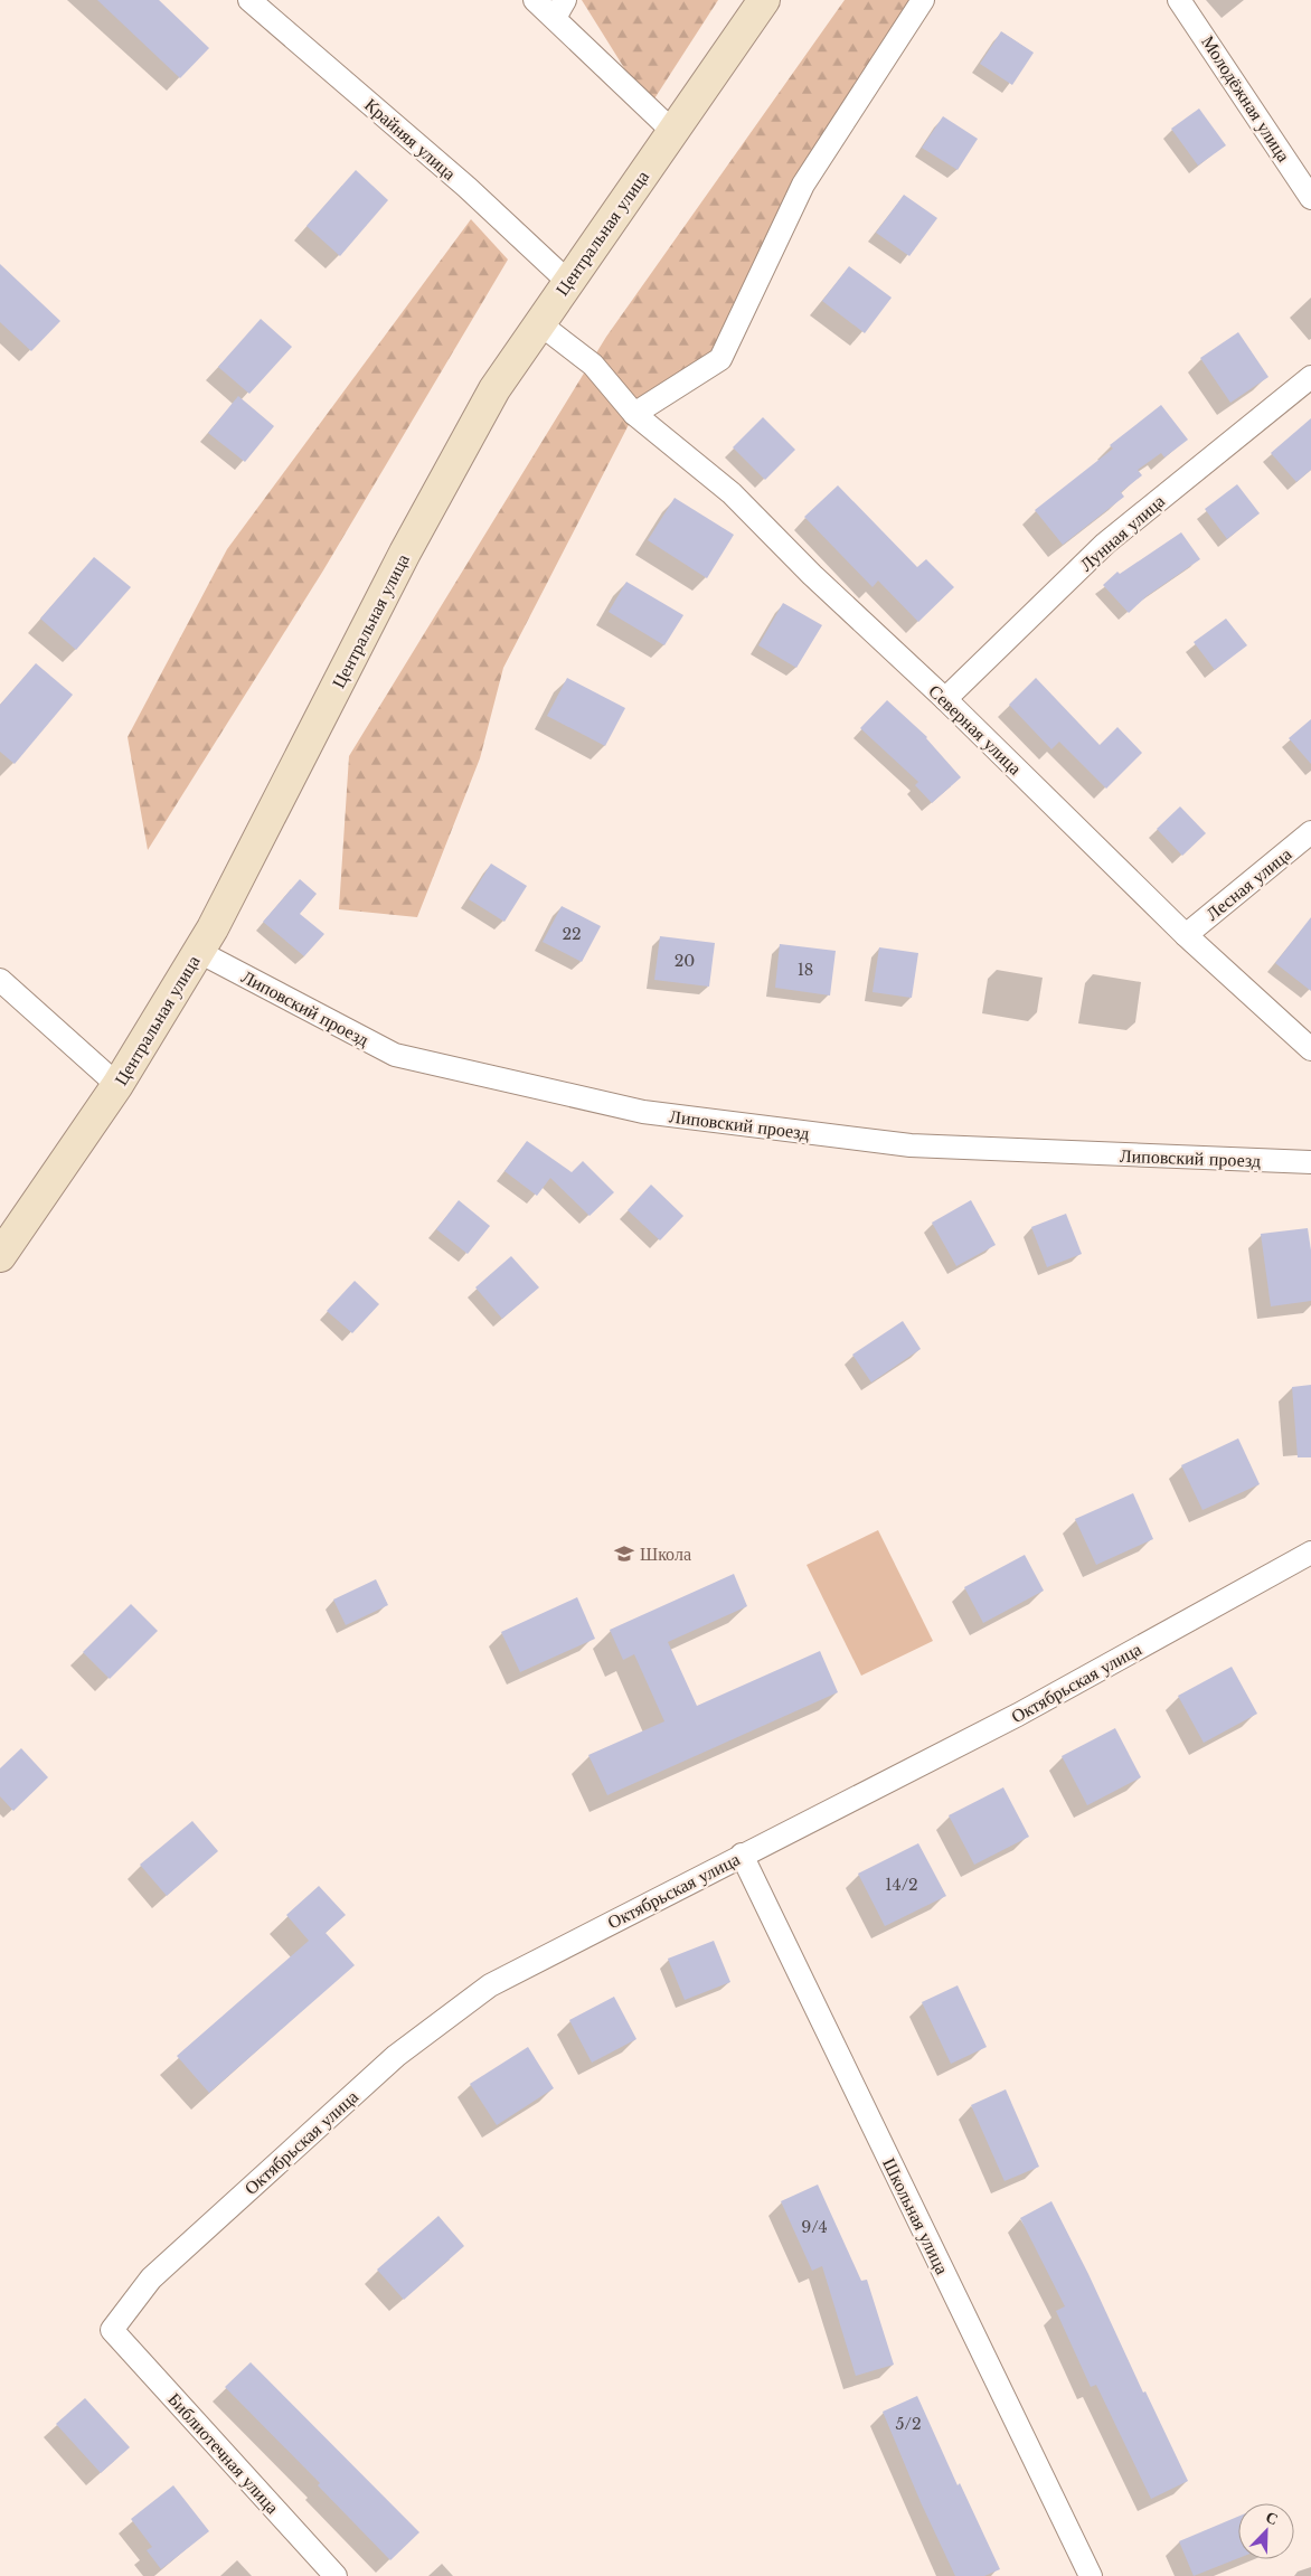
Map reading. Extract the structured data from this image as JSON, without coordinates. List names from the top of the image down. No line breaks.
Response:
{"streets":{"main road":["Центральная улица"],"street":["Молодёжная улица","Крайняя улица","Лунная улица","Северная улица","Лесная улица","Липовский проезд","Октябрьская улица","Школьная улица","Библиотечная улица"]},"crossings":[["Крайняя улица","Центральная улица"],["Центральная улица","Северная улица"],["Центральная улица","Липовский проезд"],["Лунная улица","Северная улица"],["Северная улица","Лесная улица"],["Октябрьская улица","Школьная улица"],["Октябрьская улица","Библиотечная улица"]],"places":{"school or university":["Школа"]},"house_numbers":["22","20","18","14/2","9/4","5/2"],"north":"top right"}
